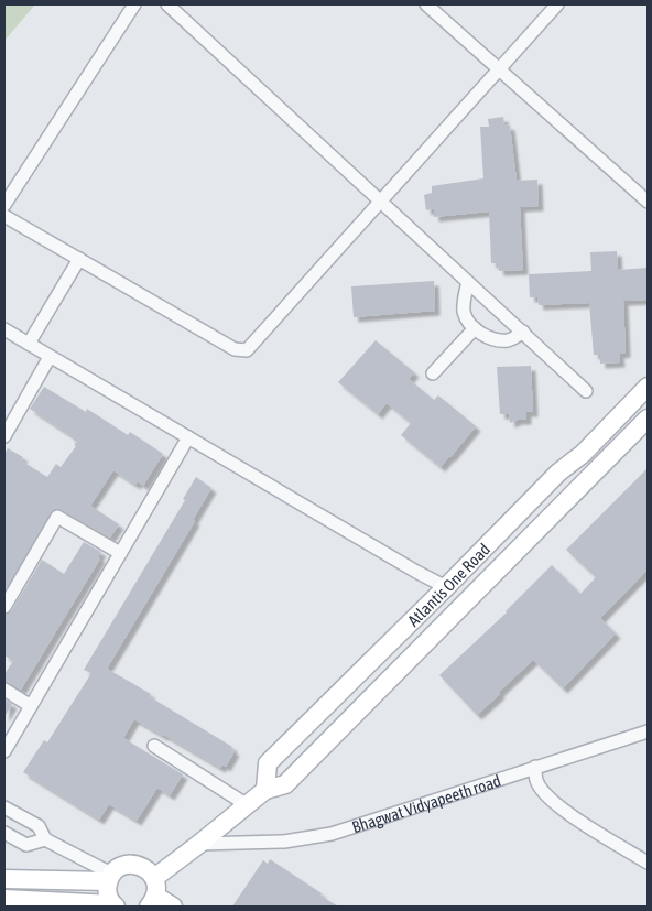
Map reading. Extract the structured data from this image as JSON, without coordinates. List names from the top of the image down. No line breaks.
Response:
{"streets":{"street":["Atlantis One Road","Bhagwat Vidyapeeth road"]},"crossings":[["Atlantis One Road","Bhagwat Vidyapeeth road"]]}
